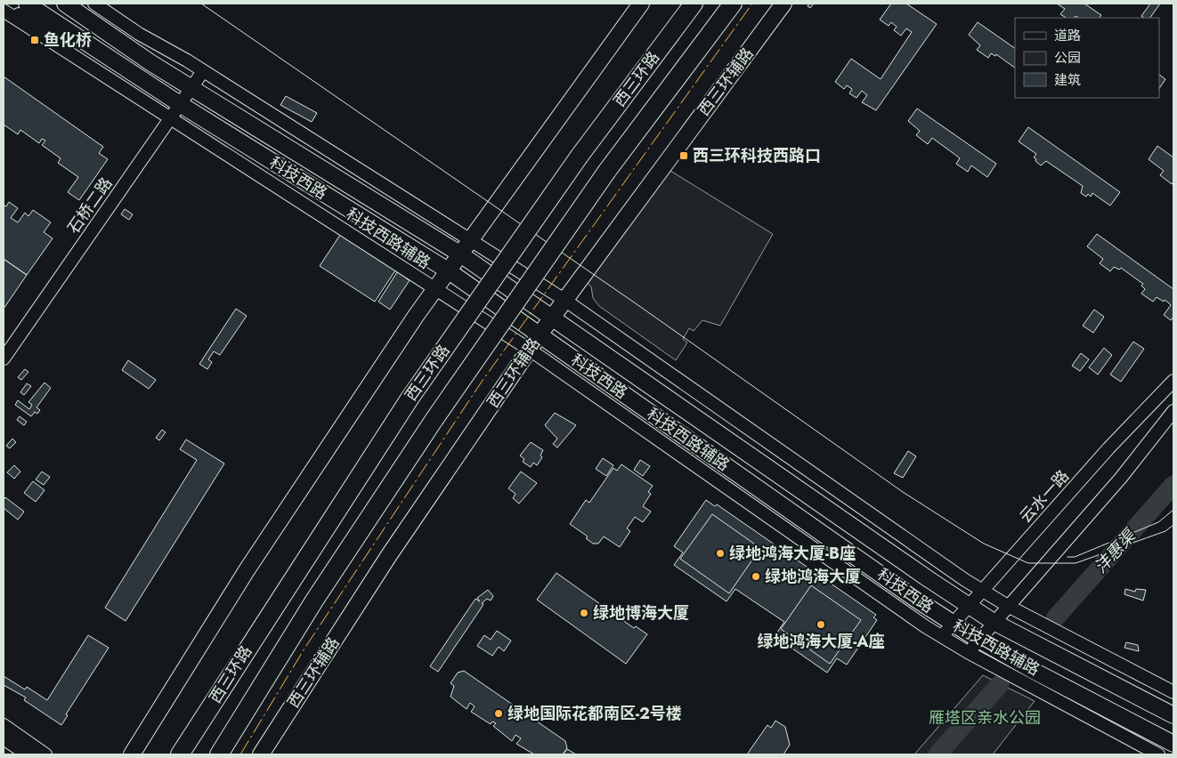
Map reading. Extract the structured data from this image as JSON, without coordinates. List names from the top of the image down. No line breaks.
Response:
{"streets":{"highway":["西三环路"],"main road":["西三环辅路","科技西路"],"street":["石桥二路","科技西路辅路","云水一路"]},"crossings":[["西三环辅路","科技西路"],["西三环辅路","科技西路辅路"],["科技西路","石桥二路"],["科技西路","云水一路"],["石桥二路","科技西路辅路"],["科技西路辅路","云水一路"]],"water":["沣惠渠"],"parks":["雁塔区亲水公园"],"places":{"transit":["鱼化桥","西三环科技西路口"],"other":["绿地鸿海大厦-B座","绿地鸿海大厦","绿地博海大厦","绿地鸿海大厦-A座","绿地国际花都南区-2号楼"]},"legend":["道路","公园","建筑"]}
